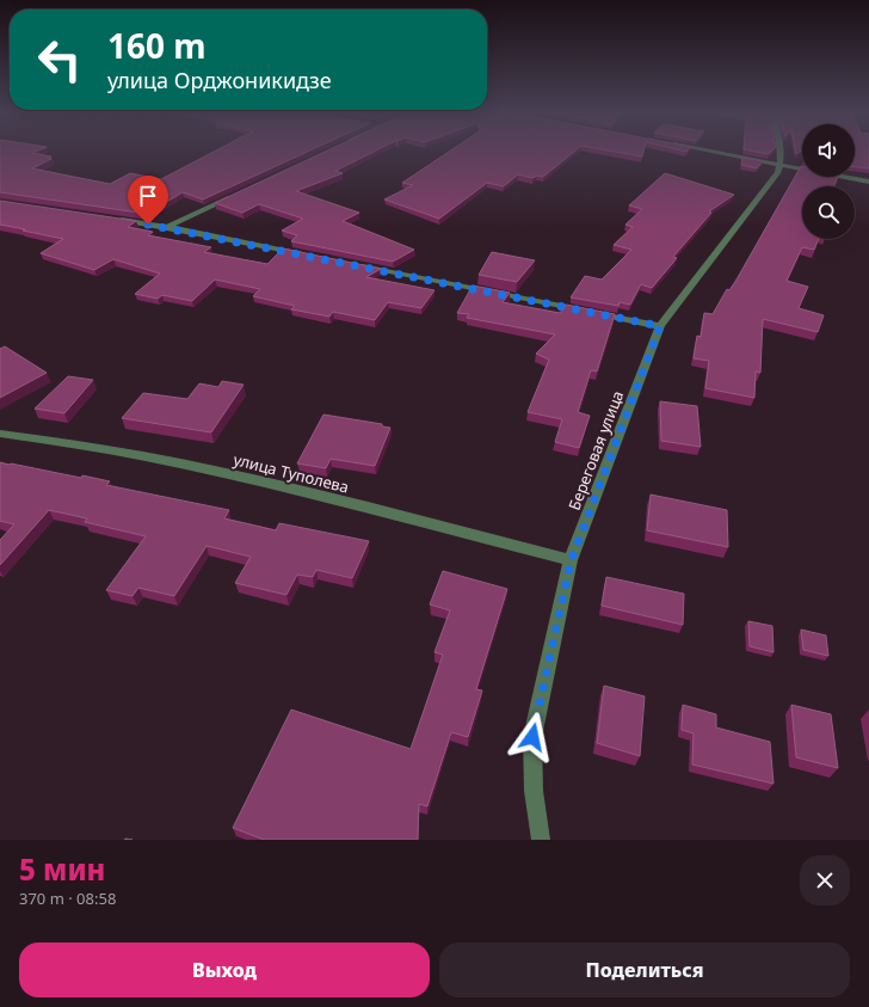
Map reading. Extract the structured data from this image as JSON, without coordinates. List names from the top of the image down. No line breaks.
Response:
{"streets":{"street":["Береговая улица","улица Туполева"]},"crossings":[["Береговая улица","улица Туполева"]],"page":{"turn":["160 m","улица Орджоникидзе"],"heading":["5 мин","370 m · 08:58"],"buttons":["Выход","Поделиться"]}}
